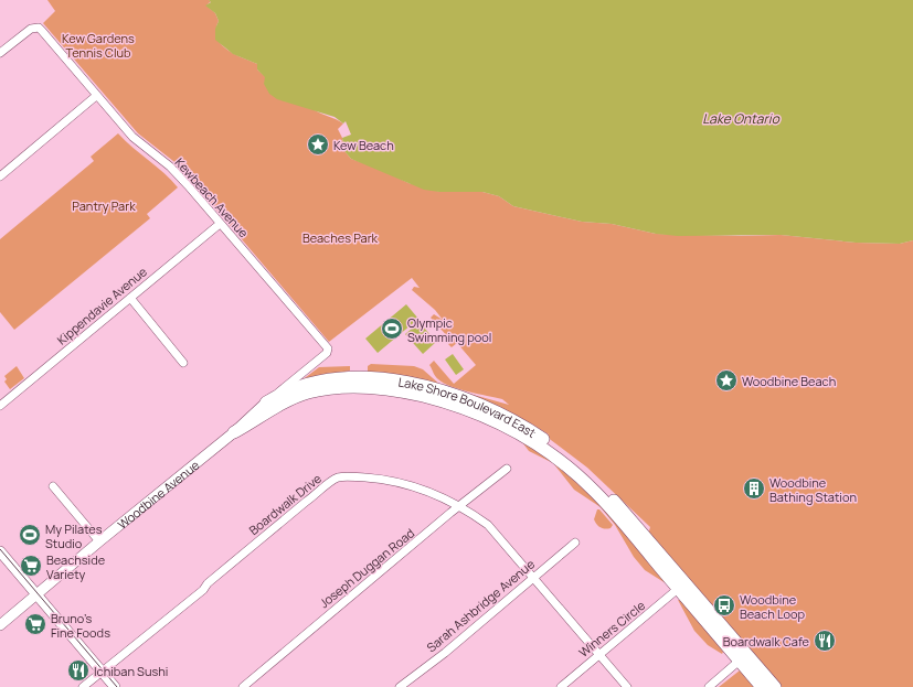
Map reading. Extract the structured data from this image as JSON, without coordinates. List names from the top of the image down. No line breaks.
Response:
{"streets":{"highway":["Lake Shore Boulevard East","Woodbine Avenue"],"street":["Kewbeach Avenue","Kippendavie Avenue","Boardwalk Drive","Joseph Duggan Road","Sarah Ashbridge Avenue","Winners Circle"]},"crossings":[["Kewbeach Avenue","Kippendavie Avenue"],["Kewbeach Avenue","Woodbine Avenue"],["Lake Shore Boulevard East","Woodbine Avenue"],["Lake Shore Boulevard East","Winners Circle"],["Boardwalk Drive","Joseph Duggan Road"],["Boardwalk Drive","Sarah Ashbridge Avenue"],["Boardwalk Drive","Winners Circle"]],"water":["Lake Ontario"],"parks":["Kew Gardens Tennis Club","Pantry Park","Beaches Park"],"places":{"place":["Kew Beach","Woodbine Beach"],"sports":["Olympic Swimming pool","My Pilates Studio"],"building":["Woodbine Bathing Station"],"supermarket":["Beachside Variety","Bruno’s Fine Foods"],"bus stop":["Woodbine Beach Loop"],"restaurant":["Boardwalk Cafe","Ichiban Sushi"]}}
